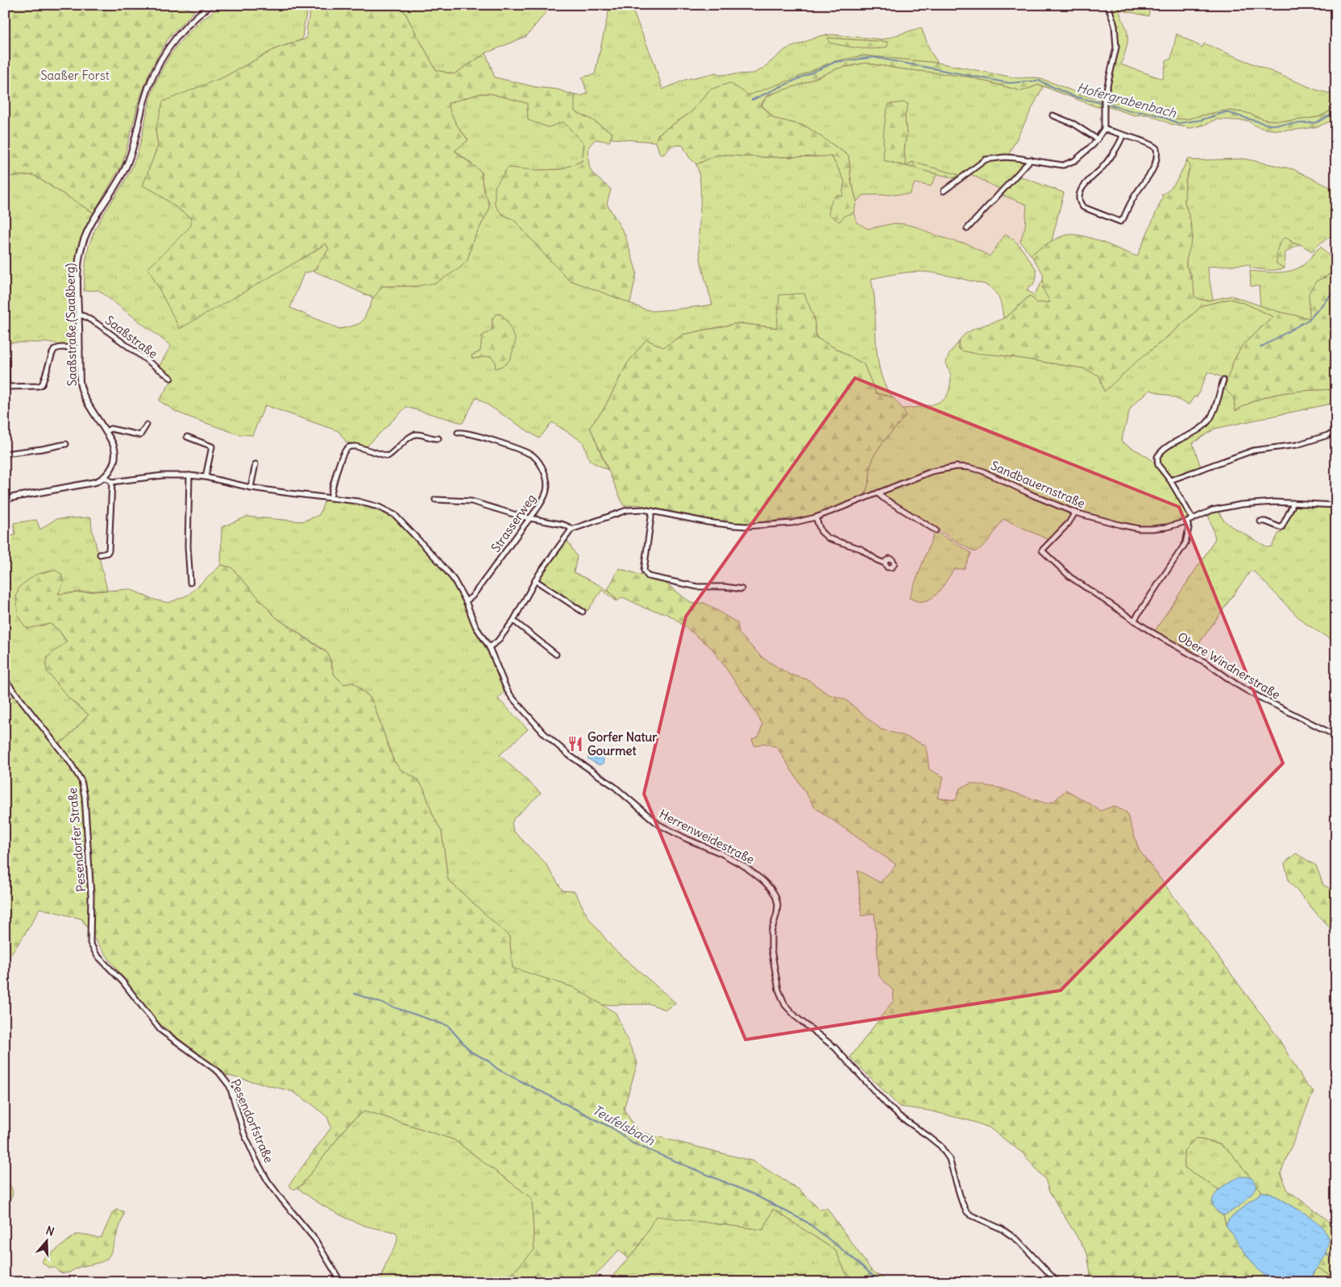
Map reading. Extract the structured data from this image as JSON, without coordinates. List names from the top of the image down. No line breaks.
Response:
{"streets":{"street":["Saaßstraße (Saaßberg)","Saaßstraße","Sandbauernstraße","Strasserweg","Obere Windnerstraße","Herrenweidestraße","Pesendorfer Straße","Pesendorfstraße"]},"crossings":[["Saaßstraße (Saaßberg)","Saaßstraße"],["Sandbauernstraße","Obere Windnerstraße"],["Strasserweg","Herrenweidestraße"],["Pesendorfer Straße","Pesendorfstraße"]],"water":["Hofergrabenbach","Teufelsbach"],"parks":["Saaßer Forst"],"places":{"restaurant":["Gorfer Natur Gourmet"]},"north":"top"}
